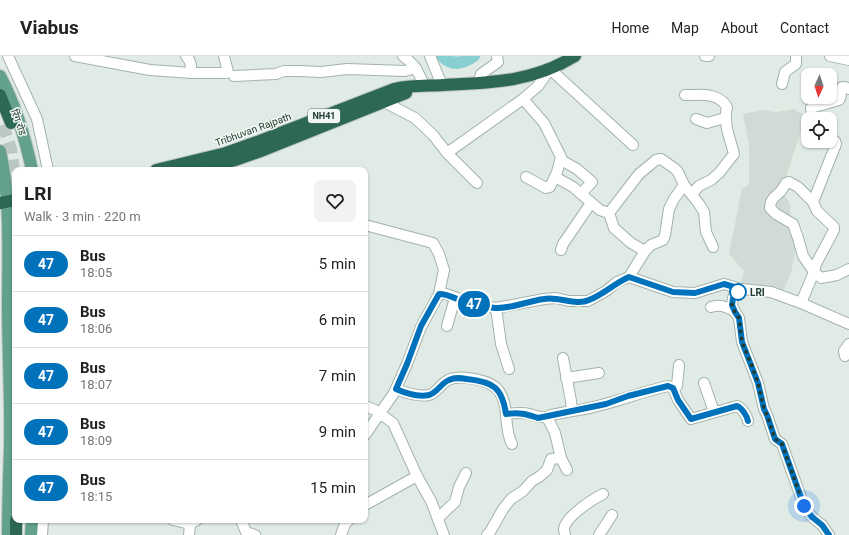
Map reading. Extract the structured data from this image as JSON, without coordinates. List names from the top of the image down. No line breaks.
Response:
{"streets":{"highway":["NH41","Tribhuvan Rajpath"],"main road":["रिंग रोड"]},"places":["LRI"],"lines":["bus line 47"],"north":"bottom","page":{"header":"Viabus","nav":["Home","Map","About","Contact"],"on_map":"47","heading":["LRI","Walk · 3 min · 220 m"],"list":[{"mark":"47","name":"Bus","note":"18:05","value":"5 min"},{"mark":"47","name":"Bus","note":"18:06","value":"6 min"},{"mark":"47","name":"Bus","note":"18:07","value":"7 min"},{"mark":"47","name":"Bus","note":"18:09","value":"9 min"},{"mark":"47","name":"Bus","note":"18:15","value":"15 min"}]}}
